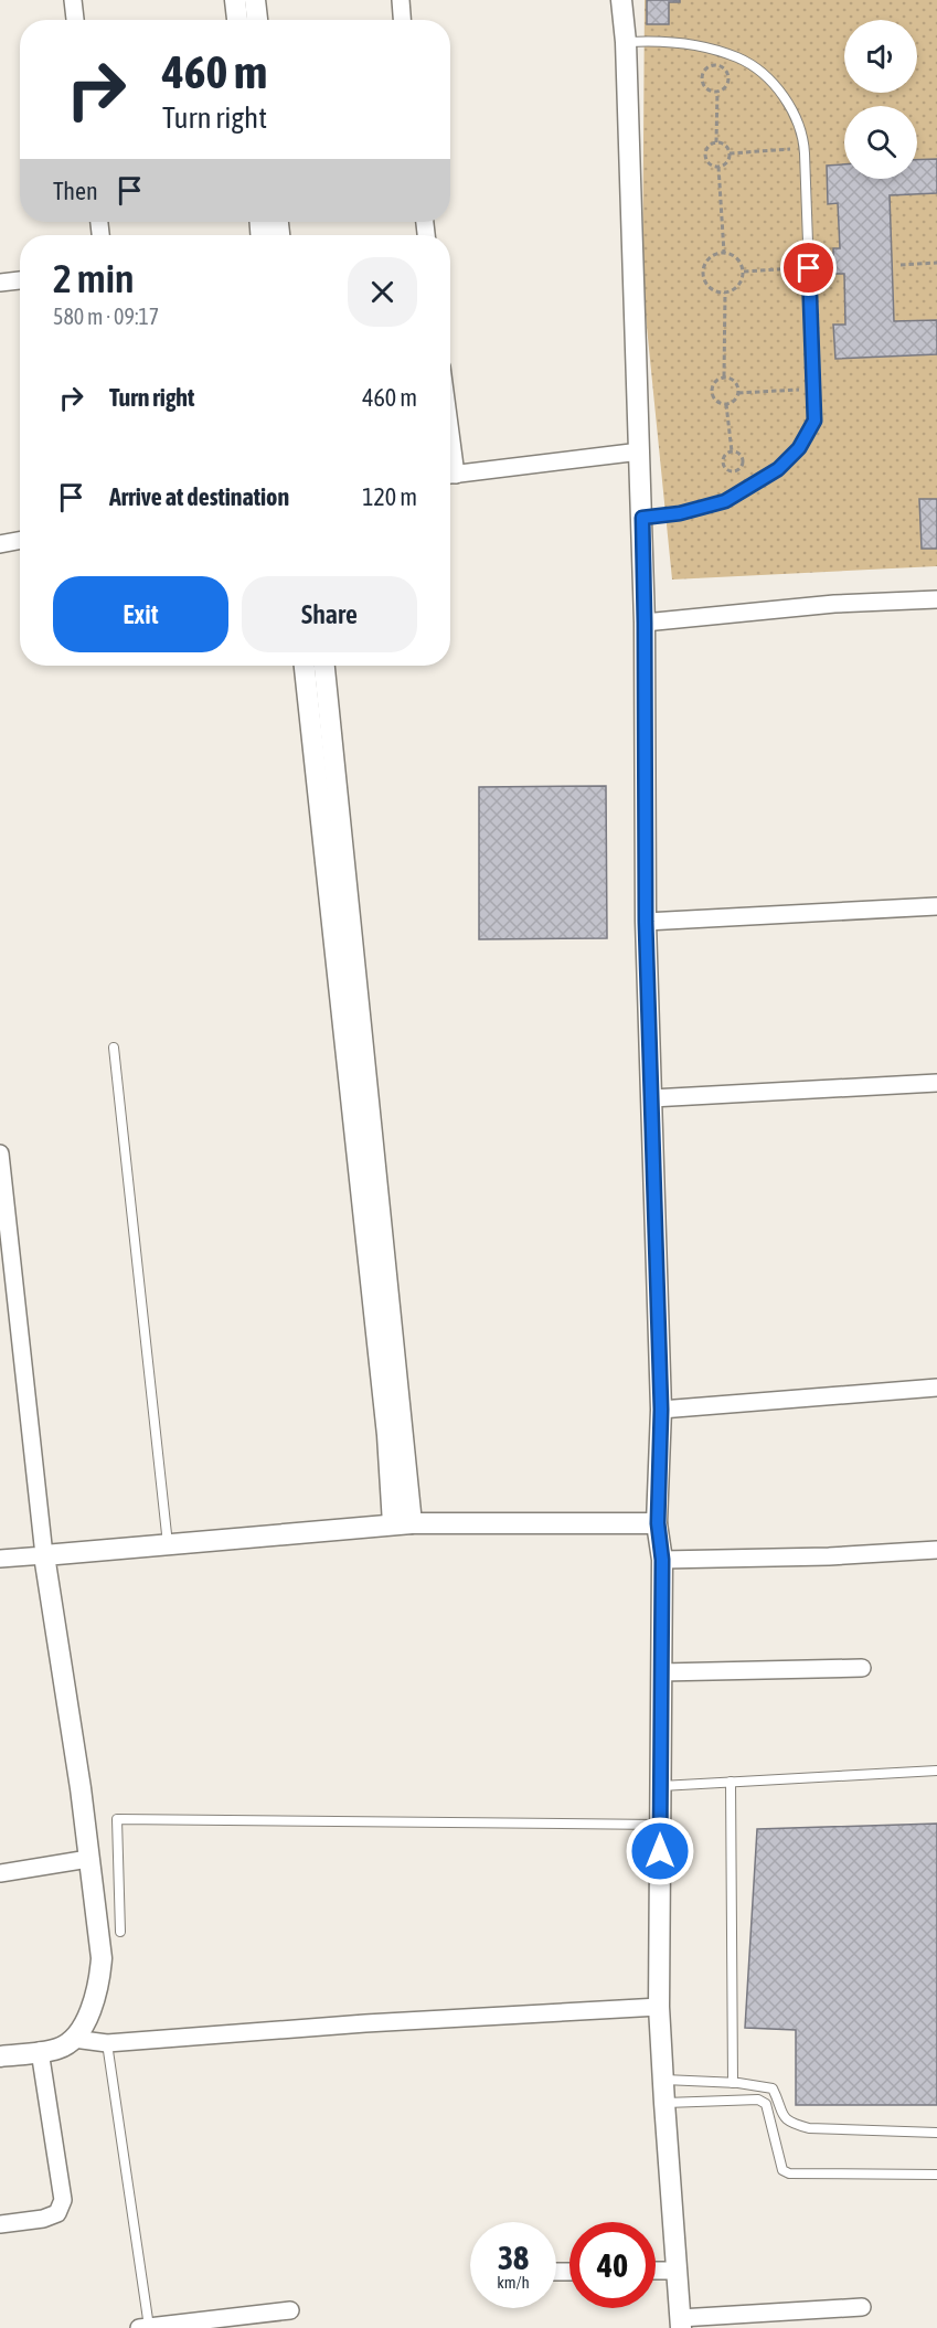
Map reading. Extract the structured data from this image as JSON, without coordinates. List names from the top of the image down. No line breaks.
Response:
{"page":{"turn":["460 m","Turn right"],"then":"Then","heading":["2 min","580 m · 09:17"],"list":[{"name":"Turn right","value":"460 m"},{"name":"Arrive at destination","value":"120 m"}],"buttons":["Exit","Share"],"speed":"38 km/h","limit":"40"}}
